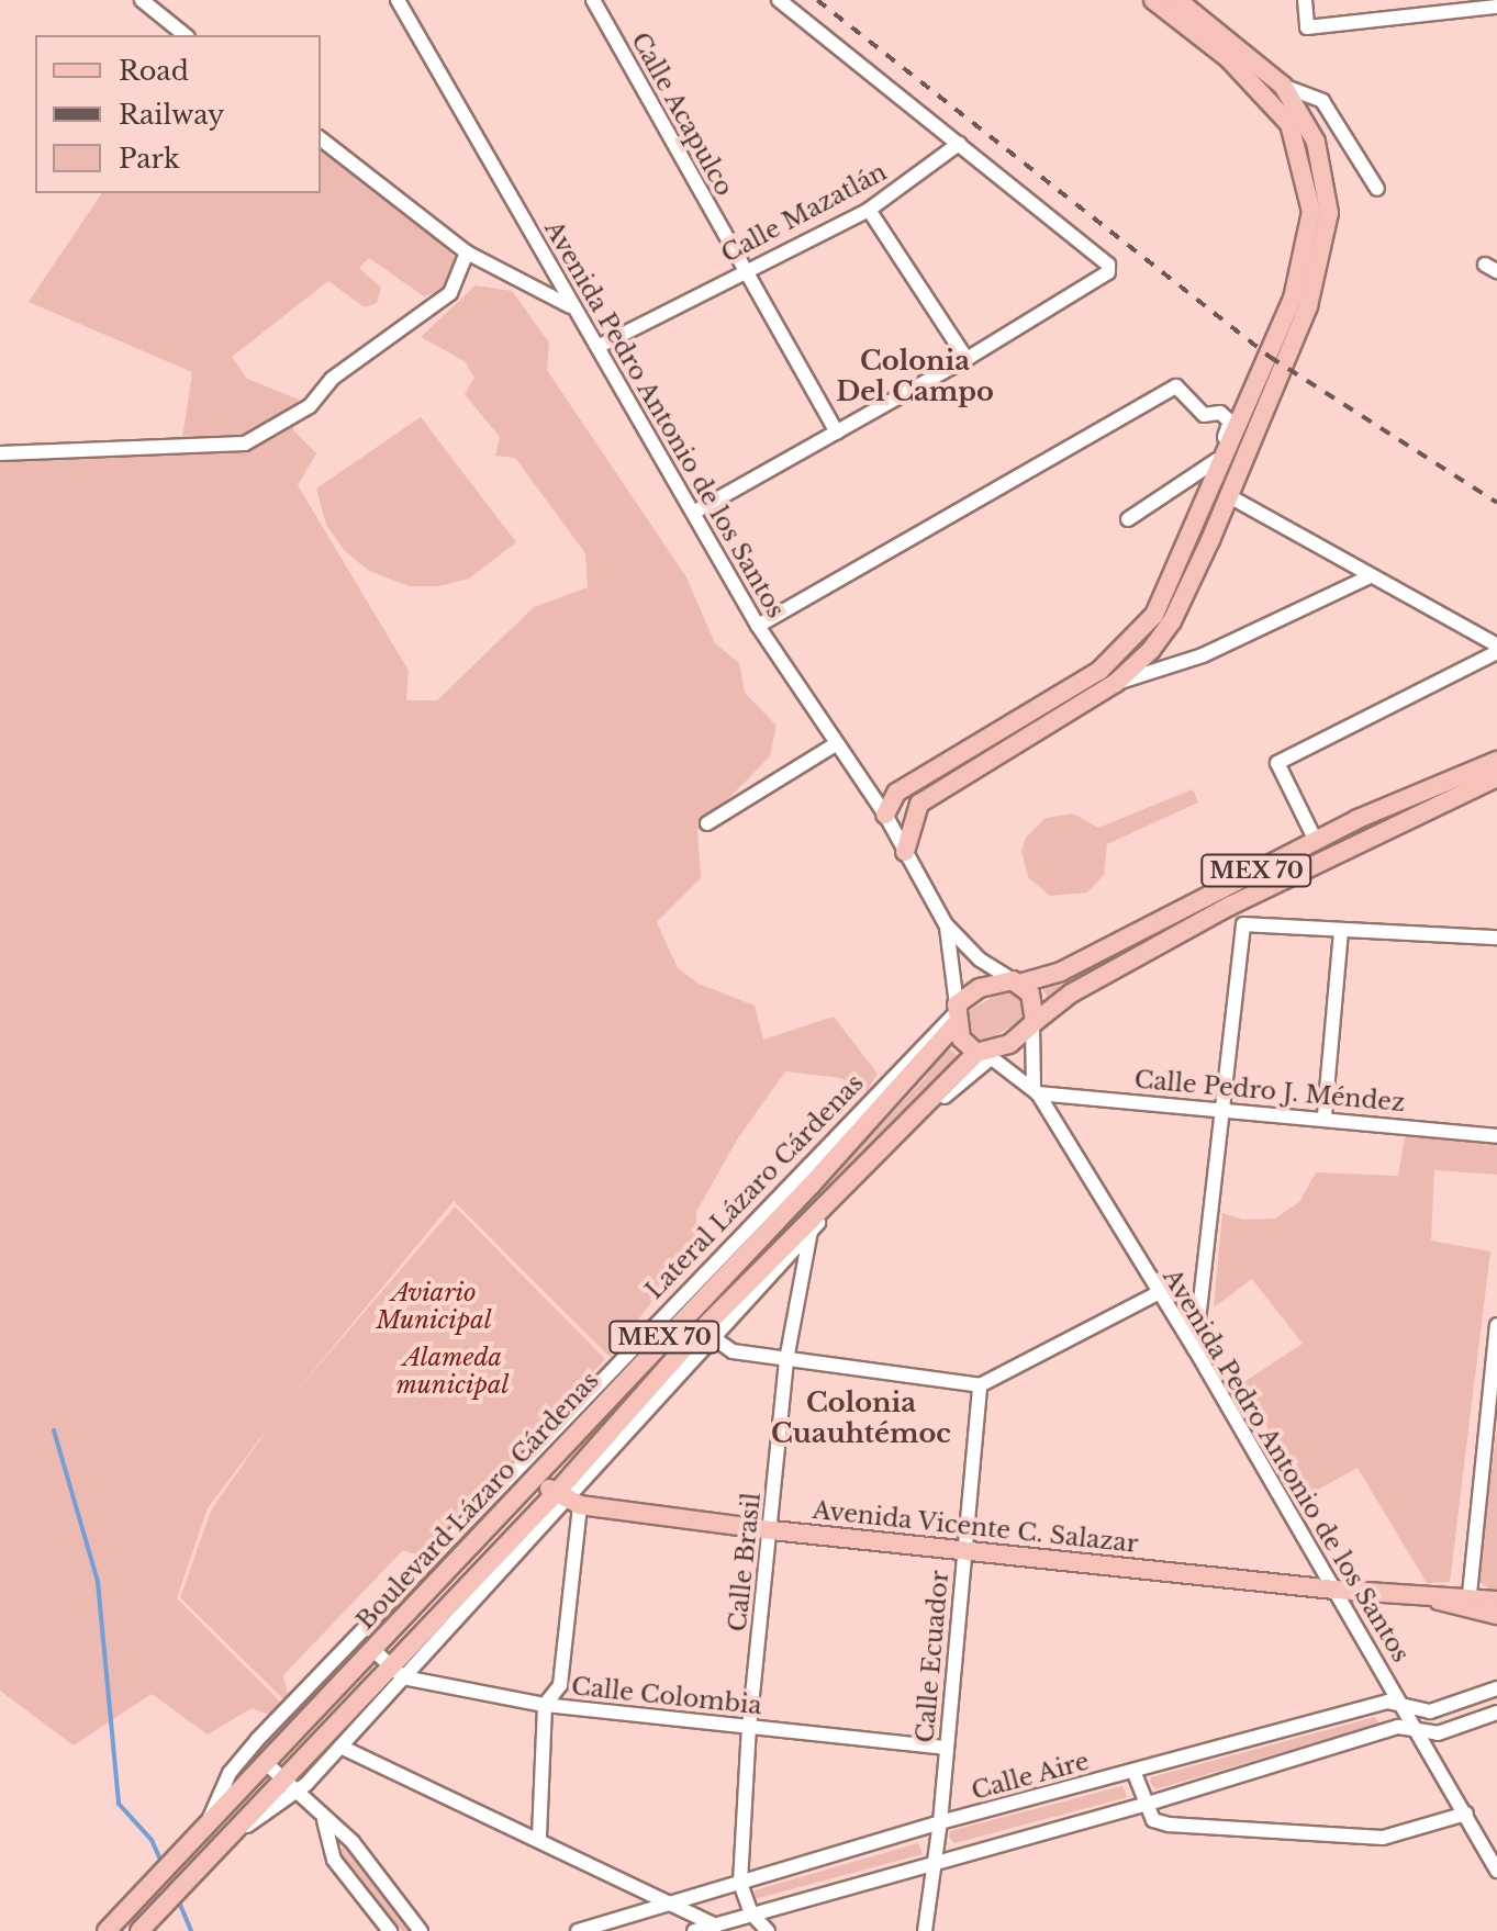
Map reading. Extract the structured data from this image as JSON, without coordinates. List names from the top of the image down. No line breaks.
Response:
{"streets":{"main road":["MEX 70","Boulevard Lázaro Cárdenas","Avenida Vicente C. Salazar"],"street":["Calle Acapulco","Calle Mazatlán","Avenida Pedro Antonio de los Santos","Calle Pedro J. Méndez","Lateral Lázaro Cárdenas","Calle Brasil","Calle Ecuador","Calle Colombia","Calle Aire"]},"crossings":[["Calle Acapulco","Calle Mazatlán"],["Calle Mazatlán","Avenida Pedro Antonio de los Santos"],["Avenida Pedro Antonio de los Santos","Calle Pedro J. Méndez"],["Avenida Pedro Antonio de los Santos","Avenida Vicente C. Salazar"],["Avenida Pedro Antonio de los Santos","Calle Aire"],["MEX 70","Lateral Lázaro Cárdenas"],["MEX 70","Boulevard Lázaro Cárdenas"],["Lateral Lázaro Cárdenas","Boulevard Lázaro Cárdenas"],["Boulevard Lázaro Cárdenas","Avenida Vicente C. Salazar"],["Boulevard Lázaro Cárdenas","Calle Brasil"],["Boulevard Lázaro Cárdenas","Calle Colombia"],["Avenida Vicente C. Salazar","Calle Brasil"],["Avenida Vicente C. Salazar","Calle Ecuador"],["Calle Brasil","Calle Colombia"],["Calle Brasil","Calle Aire"],["Calle Ecuador","Calle Colombia"],["Calle Ecuador","Calle Aire"]],"districts":["Colonia Del Campo","Colonia Cuauhtémoc"],"parks":["Aviario Municipal","Alameda municipal"],"legend":["Road","Railway","Park"]}
